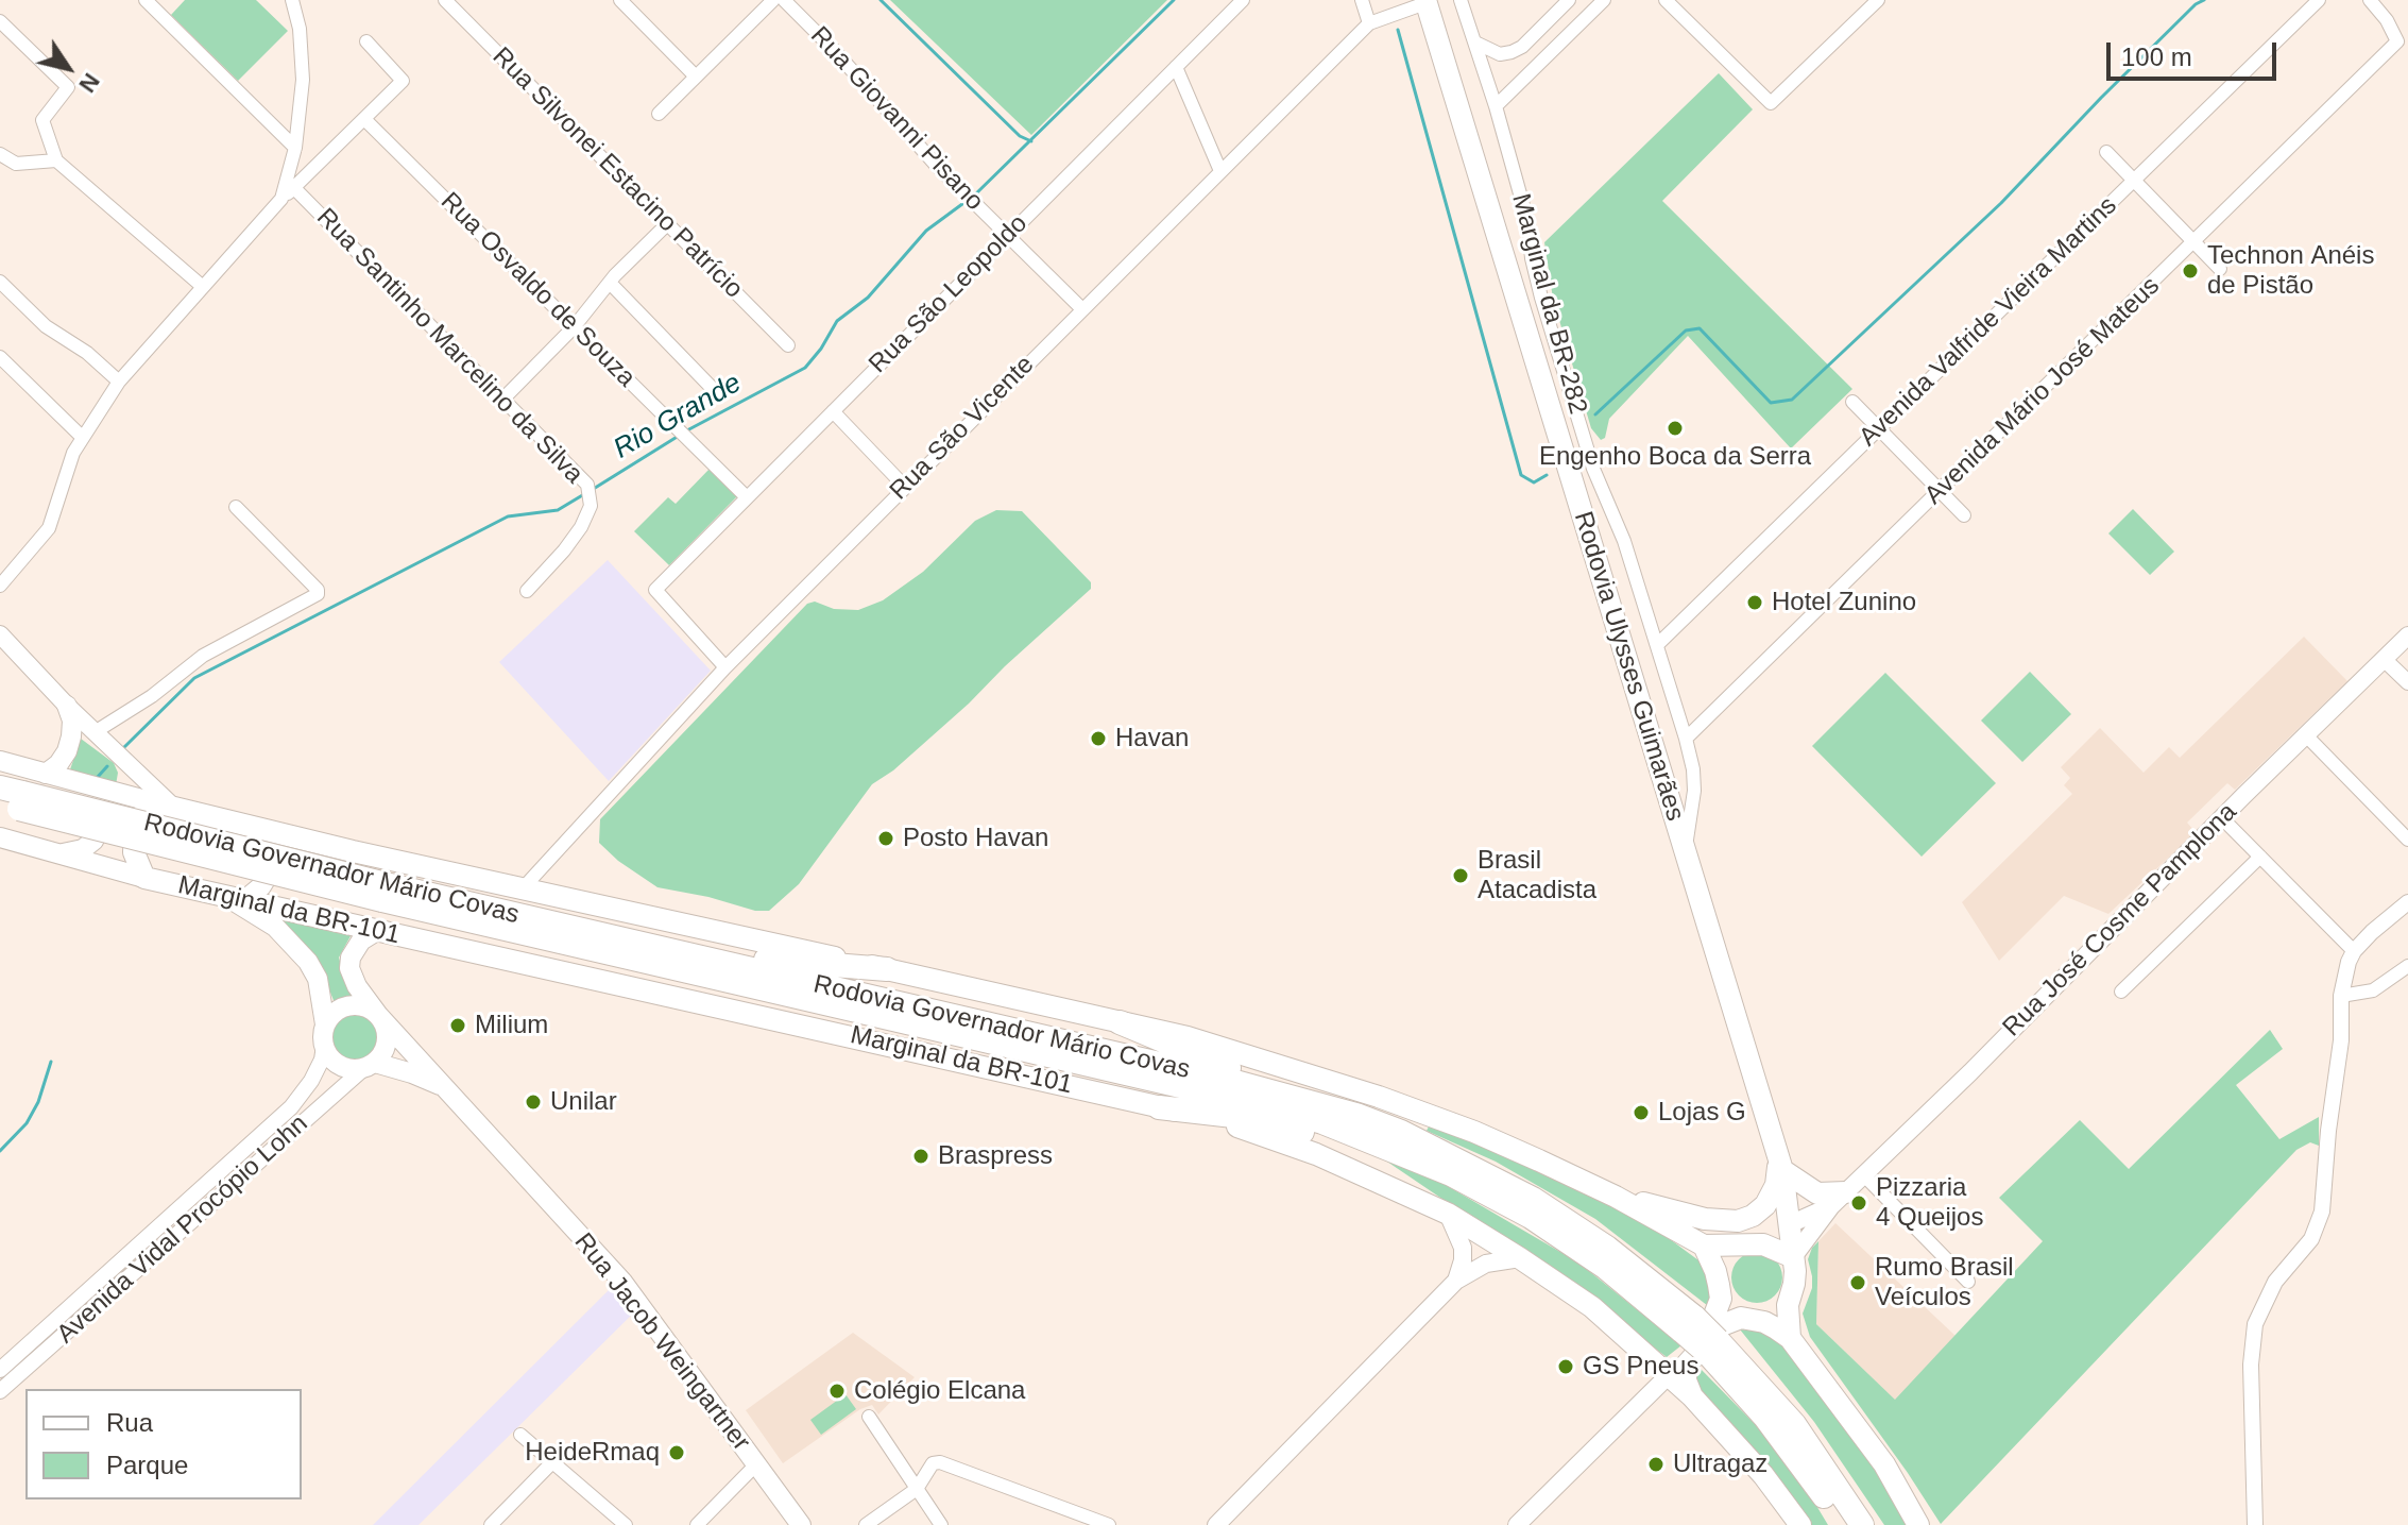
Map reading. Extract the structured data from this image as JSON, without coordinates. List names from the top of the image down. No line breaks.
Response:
{"streets":{"highway":["Rodovia Ulysses Guimarães","Rodovia Governador Mário Covas","Marginal da BR-101"],"main road":["Rua José Cosme Pamplona","Rua Jacob Weingartner"],"street":["Rua Giovanni Pisano","Rua Silvonei Estacino Patrício","Rua Osvaldo de Souza","Rua São Leopoldo","Marginal da BR-282","Avenida Valfride Vieira Martins","Rua Santinho Marcelino da Silva","Avenida Mário José Mateus","Rua São Vicente","Avenida Vidal Procópio Lohn"]},"crossings":[["Rua Giovanni Pisano","Rua São Leopoldo"],["Rua Giovanni Pisano","Rua São Vicente"],["Rua Osvaldo de Souza","Rua São Leopoldo"],["Rua São Leopoldo","Rua São Vicente"],["Marginal da BR-282","Avenida Valfride Vieira Martins"],["Marginal da BR-282","Avenida Mário José Mateus"],["Marginal da BR-282","Rodovia Ulysses Guimarães"],["Rua São Vicente","Rodovia Ulysses Guimarães"],["Rodovia Ulysses Guimarães","Rua José Cosme Pamplona"],["Marginal da BR-101","Rua Jacob Weingartner"],["Avenida Vidal Procópio Lohn","Rua Jacob Weingartner"]],"water":["Rio Grande"],"places":["Technon Anéis de Pistão","Engenho Boca da Serra","Hotel Zunino","Havan","Posto Havan","Brasil Atacadista","Milium","Unilar","Lojas G","Braspress","Pizzaria 4 Queijos","Rumo Brasil Veículos","GS Pneus","Colégio Elcana","HeideRmaq","Ultragaz"],"legend":["Rua","Parque"],"scale_bar":"100 m","north":"bottom right"}
